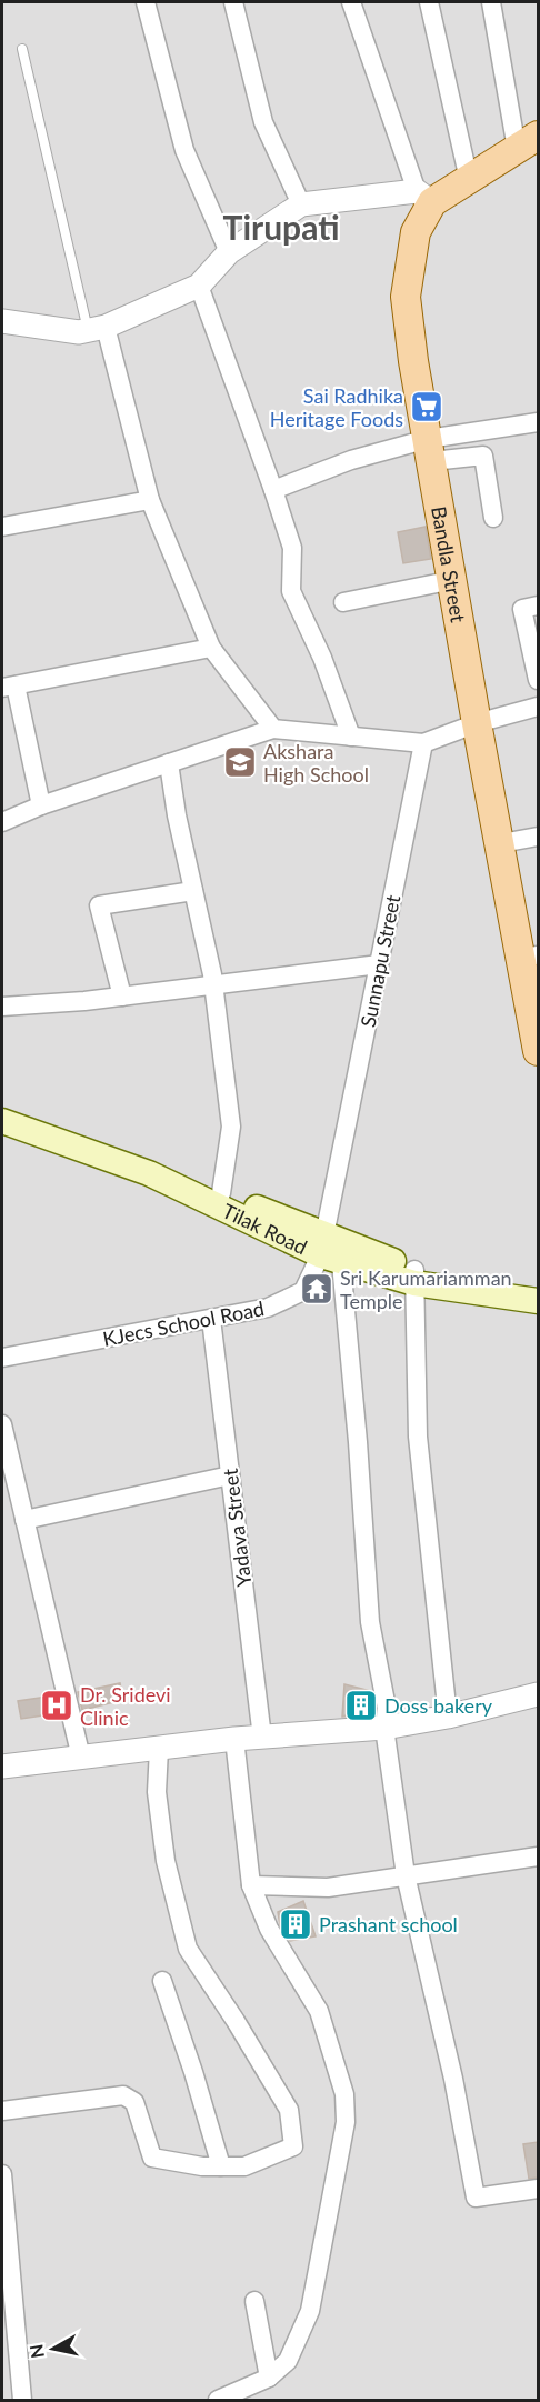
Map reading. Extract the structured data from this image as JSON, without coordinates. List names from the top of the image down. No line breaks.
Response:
{"streets":{"main road":["Bandla Street","Tilak Road"],"street":["Sunnapu Street","KJecs School Road","Yadava Street"]},"crossings":[["Sunnapu Street","Tilak Road"],["Sunnapu Street","KJecs School Road"],["Tilak Road","KJecs School Road"],["KJecs School Road","Yadava Street"]],"districts":["Tirupati"],"places":{"supermarket":["Sai Radhika Heritage Foods"],"school or university":["Akshara High School"],"temple":["Sri Karumariamman Temple"],"hospital":["Dr. Sridevi Clinic"],"building":["Doss bakery","Prashant school"]},"north":"left"}
